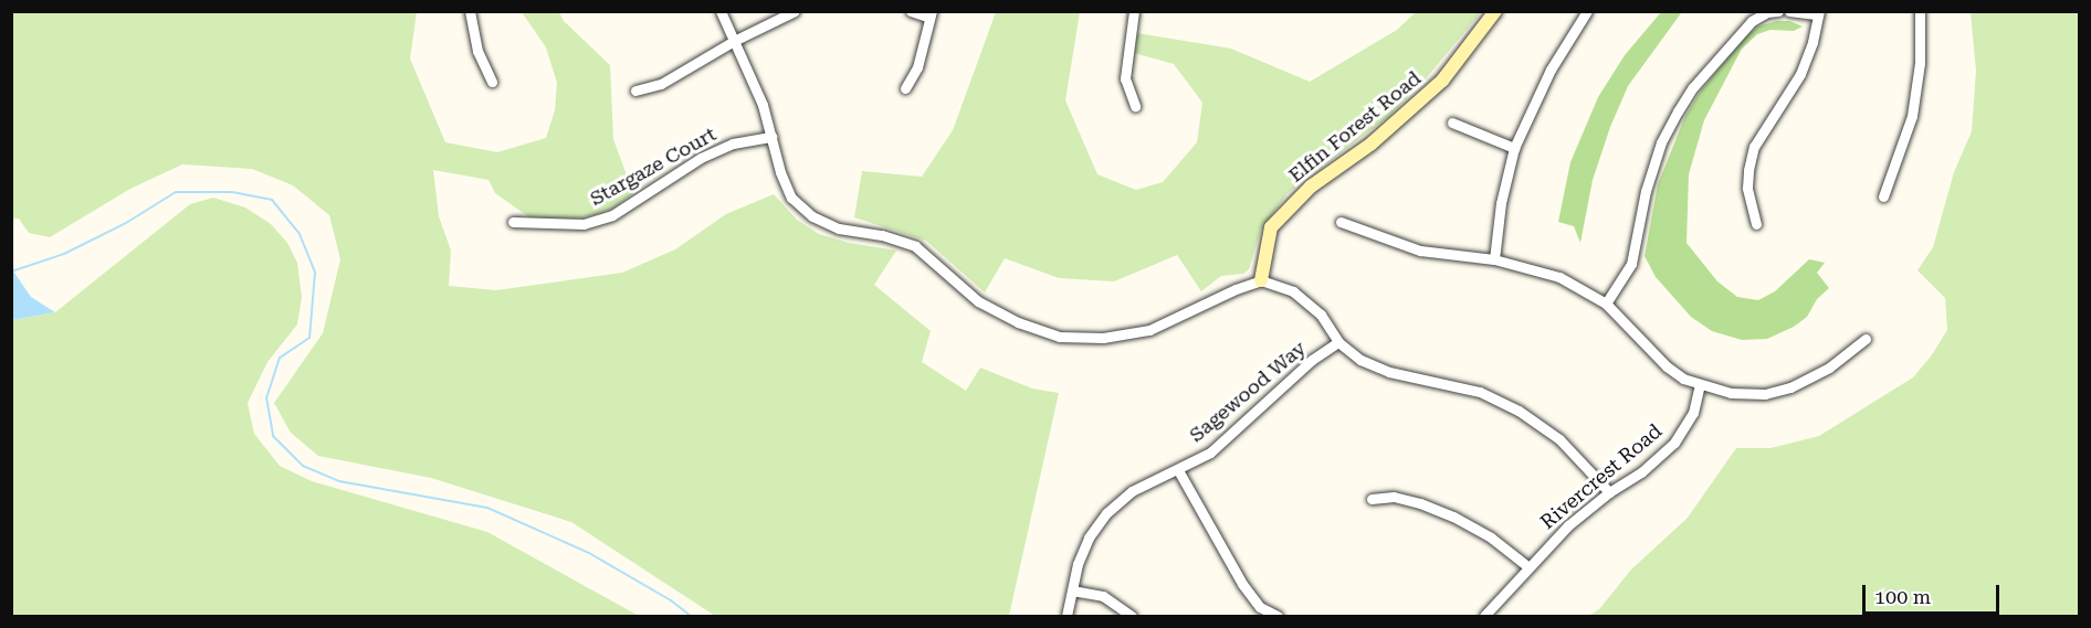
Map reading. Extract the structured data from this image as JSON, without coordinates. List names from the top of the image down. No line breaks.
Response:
{"streets":{"street":["Elfin Forest Road","Stargaze Court","Sagewood Way","Rivercrest Road"]},"scale_bar":"100 m"}
